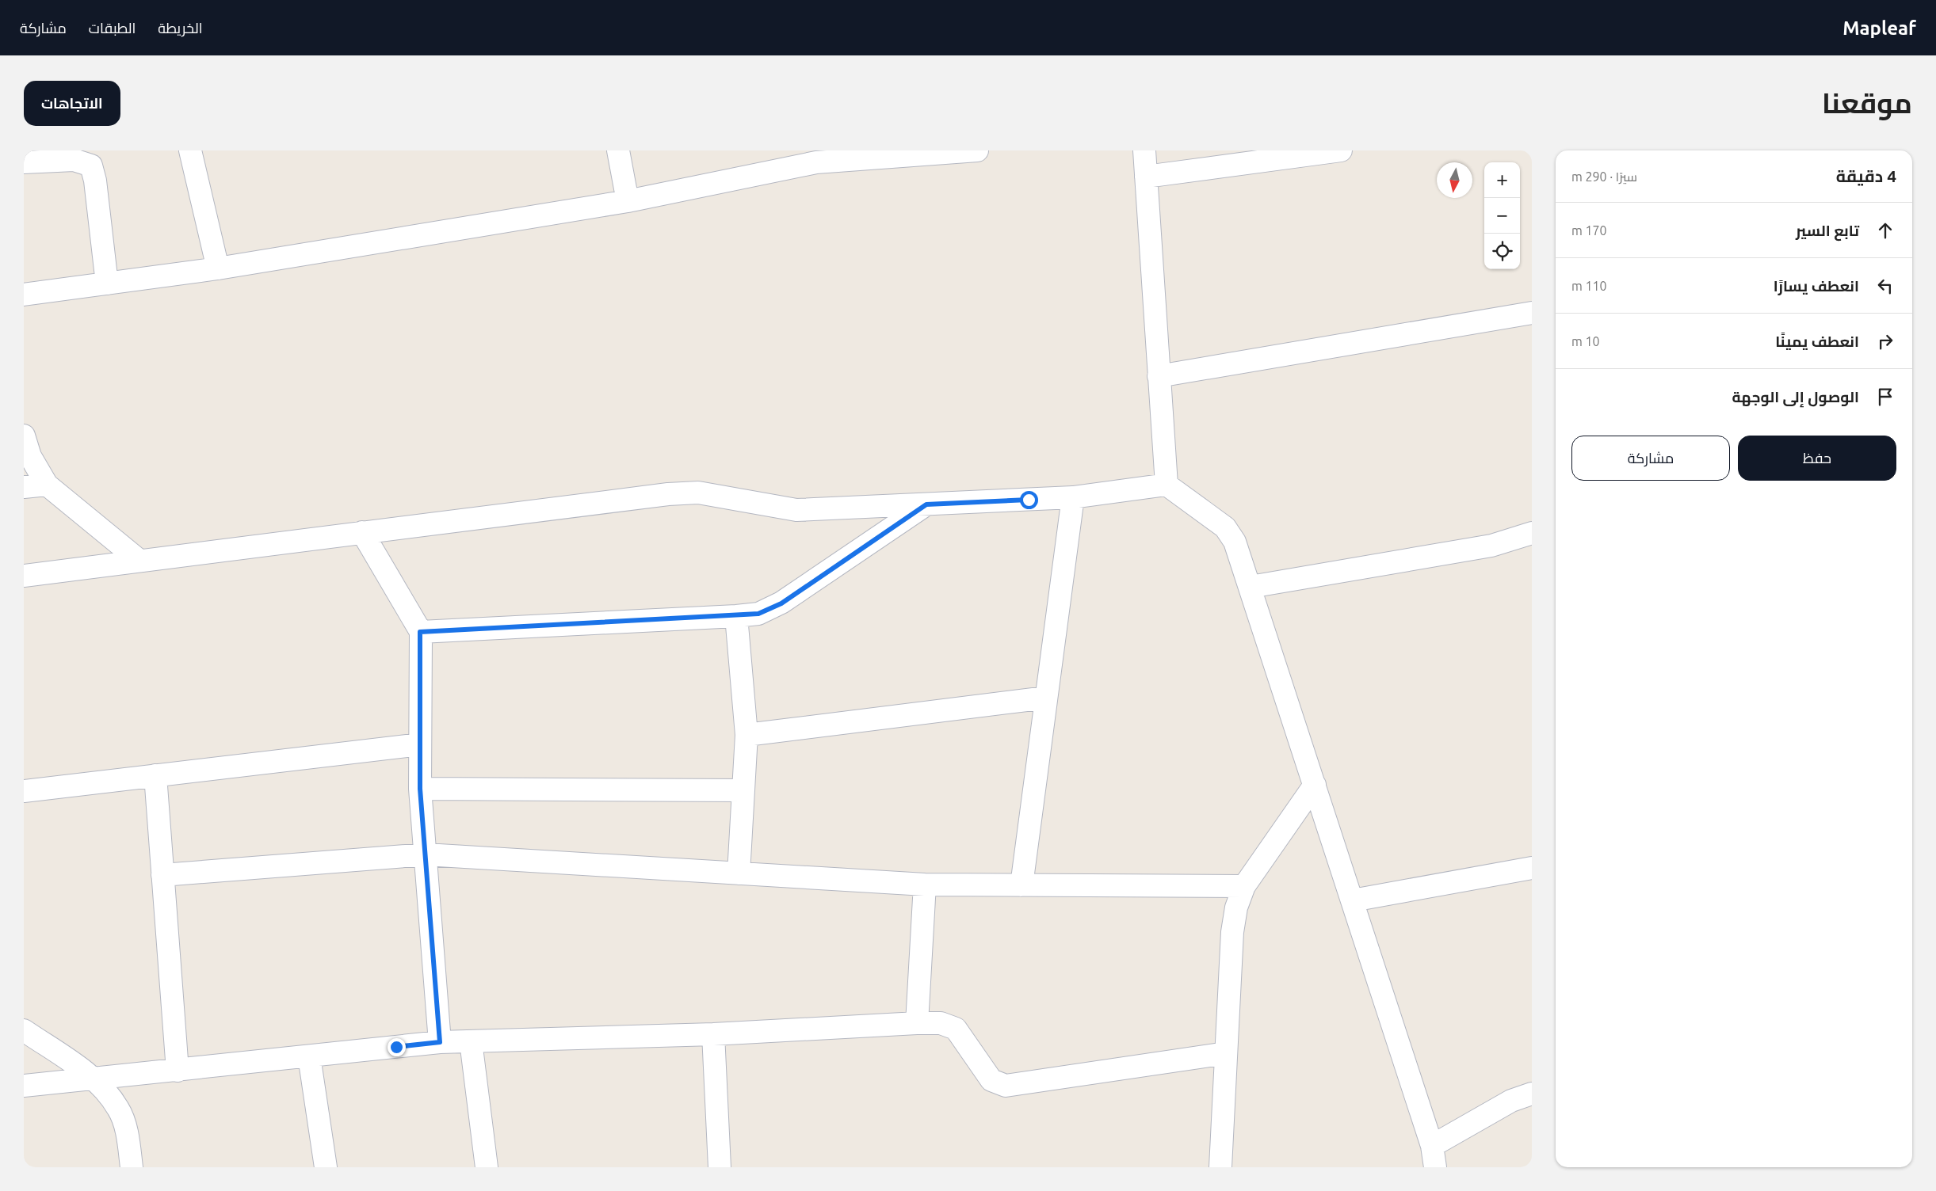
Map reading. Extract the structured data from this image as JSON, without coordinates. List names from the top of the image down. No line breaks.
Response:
{"north":"bottom","page":{"header":"Mapleaf","nav":["الخريطة","الطبقات","مشاركة"],"title":"موقعنا","buttons":["الاتجاهات",["حفظ","مشاركة"]],"heading":["4 دقيقة","سيرًا · 290 m"],"map_buttons":["+","−"],"list":[["تابع السير","170 m"],["انعطف يسارًا","110 m"],["انعطف يمينًا","10 m"],"الوصول إلى الوجهة"]}}
